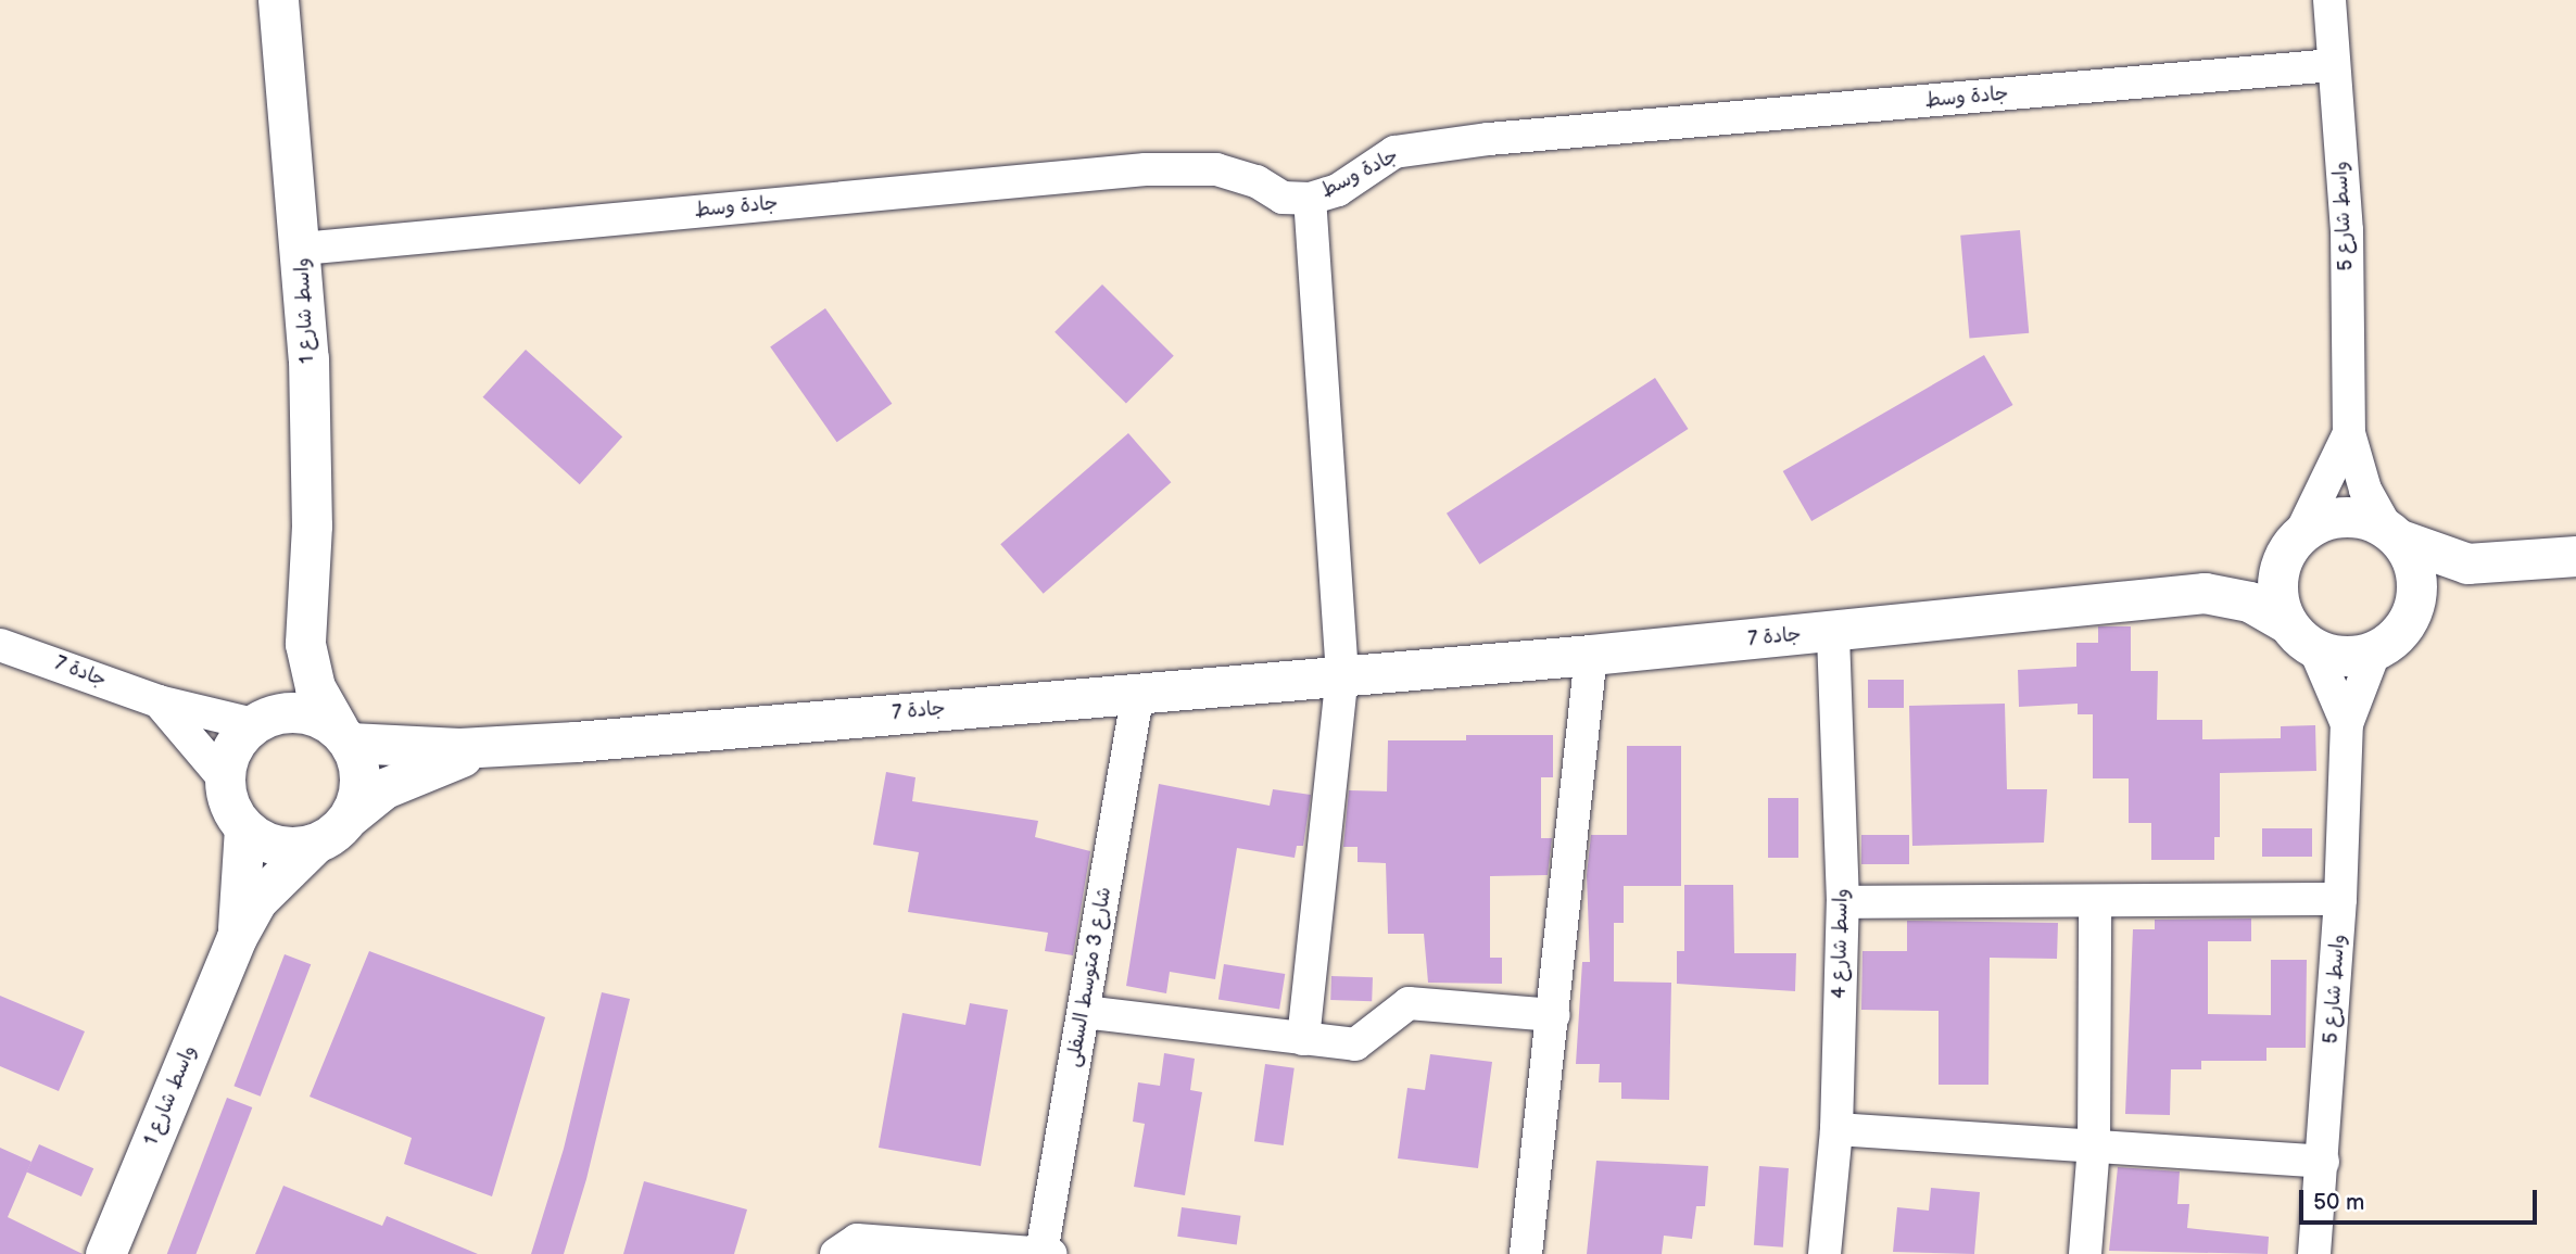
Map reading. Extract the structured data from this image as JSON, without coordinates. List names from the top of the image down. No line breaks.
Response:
{"streets":{"main road":["واسط شارع 1","جادة 7"],"street":["جادة وسط","واسط شارع 5","واسط شارع 4","شارع 3 متوسط السفلى"]},"crossings":[["جادة وسط","واسط شارع 5"],["جادة وسط","واسط شارع 1"],["واسط شارع 5","جادة 7"],["واسط شارع 1","جادة 7"],["جادة 7","واسط شارع 4"],["جادة 7","شارع 3 متوسط السفلى"]],"scale_bar":"50 m"}
